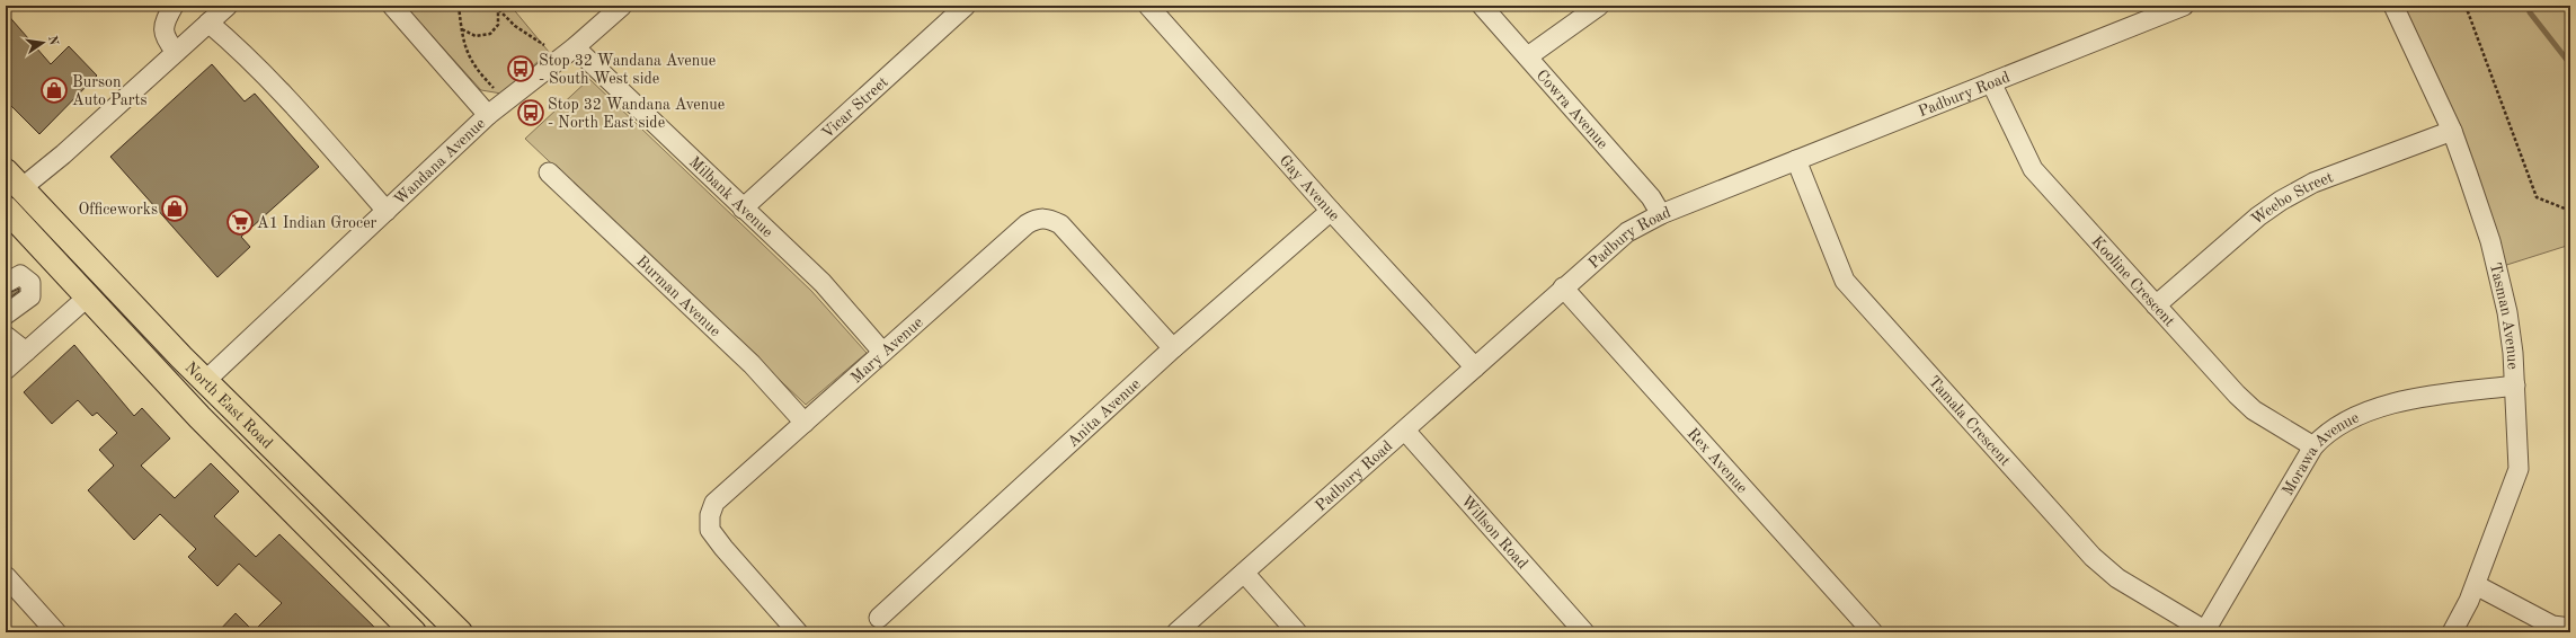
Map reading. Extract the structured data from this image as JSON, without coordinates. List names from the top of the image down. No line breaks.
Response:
{"streets":{"highway":["North East Road"],"street":["Padbury Road","Vicar Street","Cowra Avenue","Wandana Avenue","Gay Avenue","Milbank Avenue","Weebo Street","Kooline Crescent","Burman Avenue","Tasman Avenue","Mary Avenue","Anita Avenue","Tamala Crescent","Morawa Avenue","Rex Avenue","Willson Road"]},"crossings":[["Padbury Road","Cowra Avenue"],["Padbury Road","Gay Avenue"],["Padbury Road","Kooline Crescent"],["Padbury Road","Tamala Crescent"],["Padbury Road","Rex Avenue"],["Padbury Road","Willson Road"],["Vicar Street","Milbank Avenue"],["Wandana Avenue","Milbank Avenue"],["Wandana Avenue","North East Road"],["Gay Avenue","Anita Avenue"],["Milbank Avenue","Mary Avenue"],["Weebo Street","Kooline Crescent"],["Weebo Street","Tasman Avenue"],["Kooline Crescent","Morawa Avenue"],["Burman Avenue","Mary Avenue"],["Tasman Avenue","Morawa Avenue"],["Mary Avenue","Anita Avenue"],["Tamala Crescent","Morawa Avenue"]],"places":{"bus stop":["Stop 32 Wandana Avenue - South West side","Stop 32 Wandana Avenue - North East side"],"shop":["Burson Auto Parts","Officeworks"],"supermarket":["A1 Indian Grocer"]},"north":"right"}
